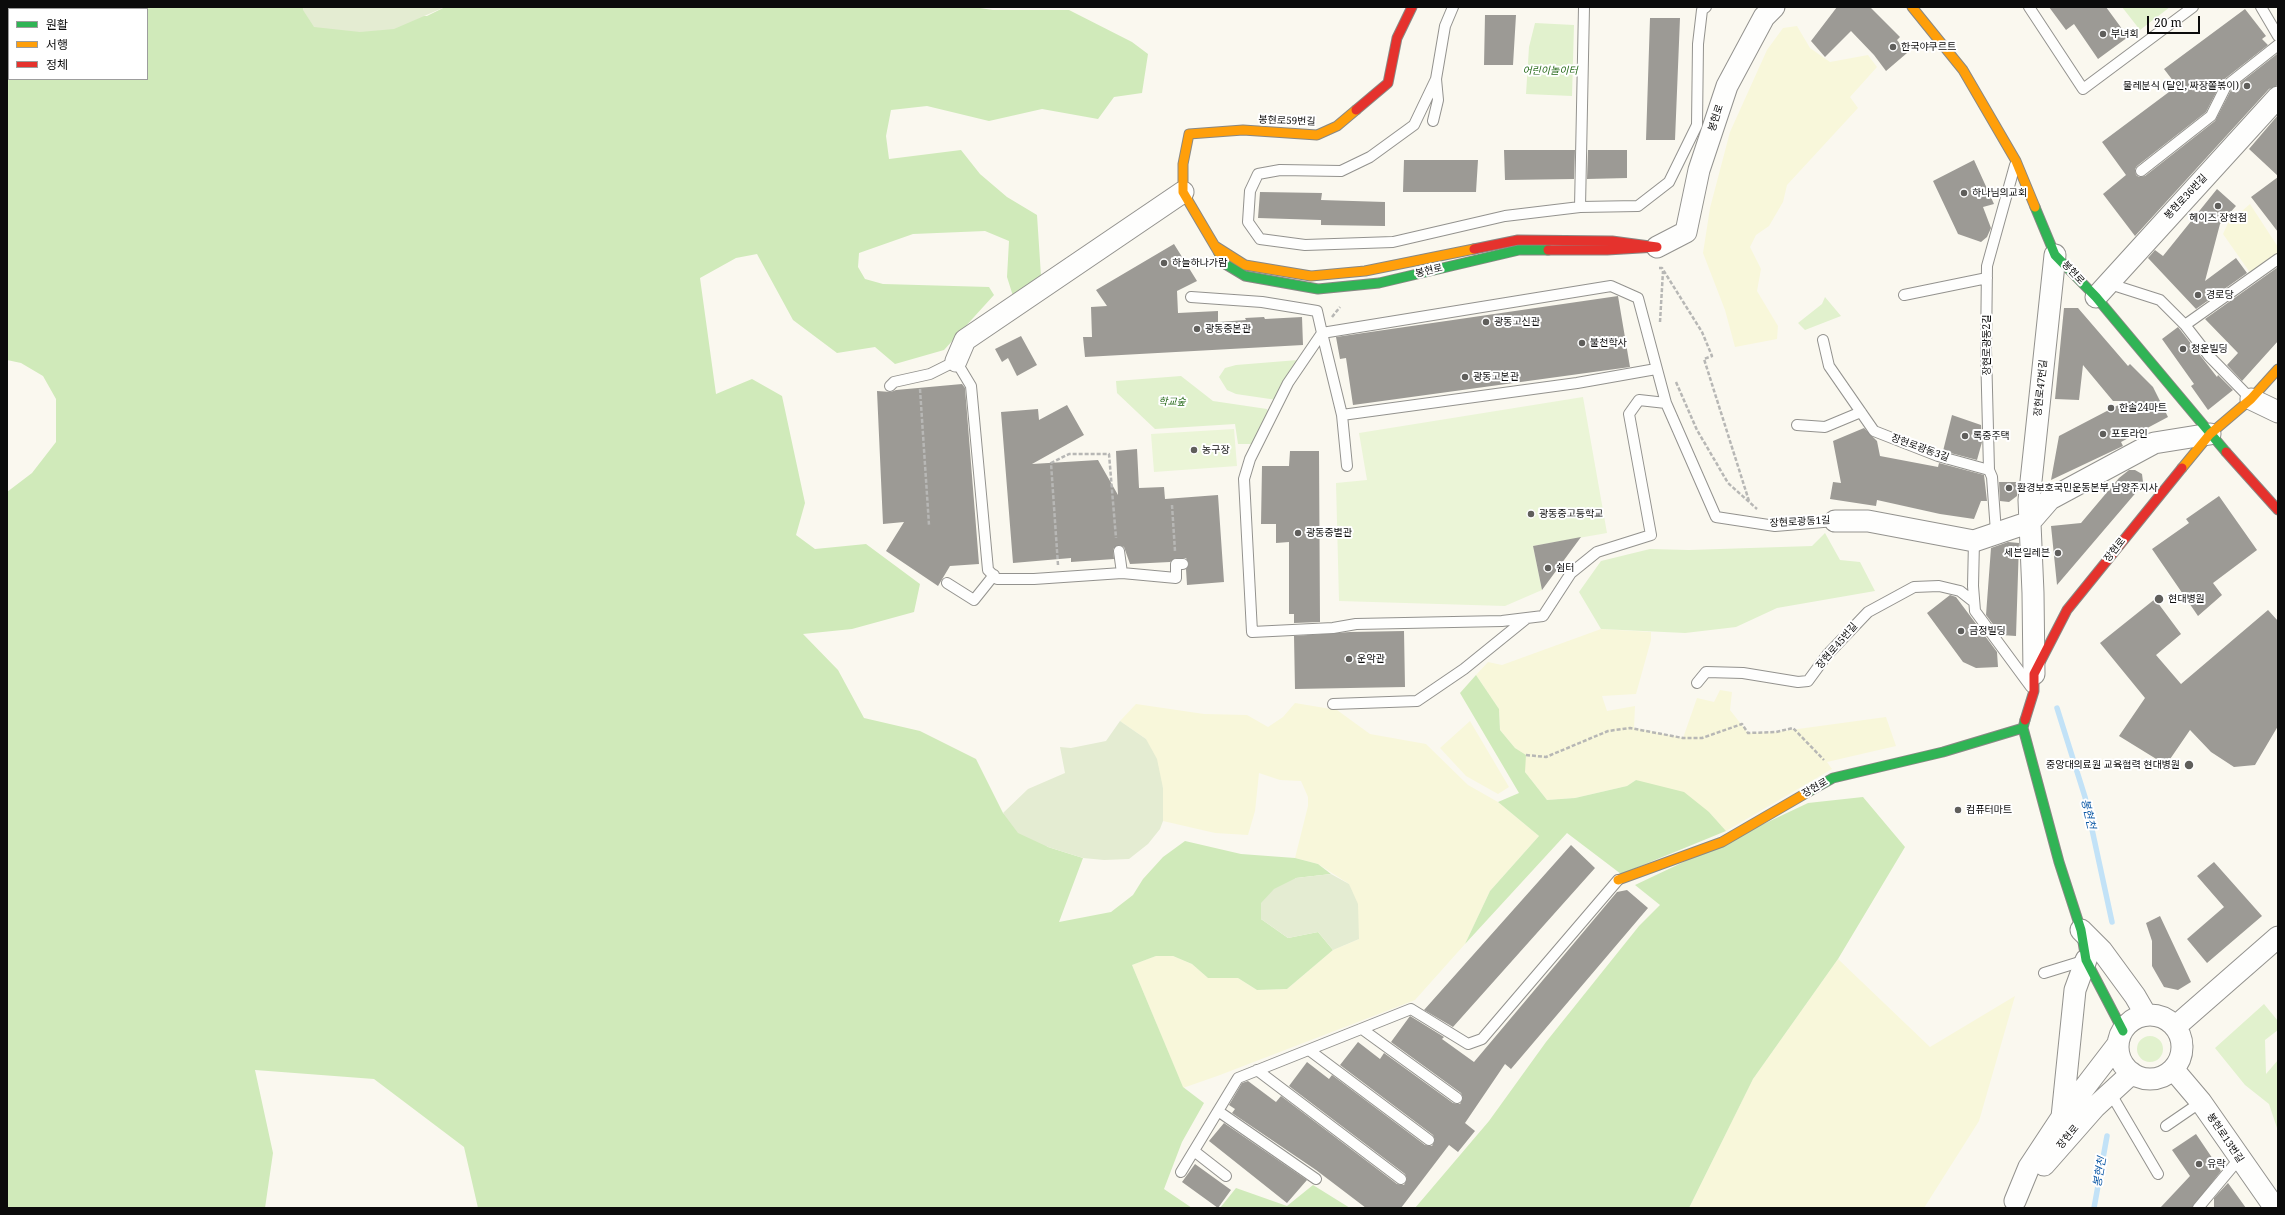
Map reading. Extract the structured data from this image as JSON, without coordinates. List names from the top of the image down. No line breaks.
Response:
{"streets":{"street":["봉현로","봉현로59번길","봉현로36번길","장현로47번길","장현로광동1길","장현로","봉현로13번길"],"lane":["장현로광동2길","장현로광동3길","장현로45번길"]},"crossings":[["봉현로","봉현로59번길"],["봉현로","봉현로36번길"],["봉현로","장현로광동2길"],["봉현로","장현로47번길"],["봉현로","장현로"],["장현로광동2길","장현로광동3길"],["장현로47번길","장현로"],["장현로","봉현로13번길"]],"water":["봉현천"],"parks":["어린이놀이터","학교숲"],"places":["부녀회","한국야쿠르트","물레분식 (달인, 짜장쫄볶이)","하나님의교회","헤이즈 장현점","하늘하나가람","경로당","광동고신관","광동중본관","불천학사","청운빌딩","광동고본관","한솔24마트","포토라인","록중주택","농구장","환경보호국민운동본부 남양주지사","광동중고등학교","광동중별관","세븐일레븐","쉼터","현대병원","금정빌딩","운악관","중앙대의료원 교육협력 현대병원","컴퓨터마트","유락"],"legend":["원활","서행","정체"],"scale_bar":"20 m"}
